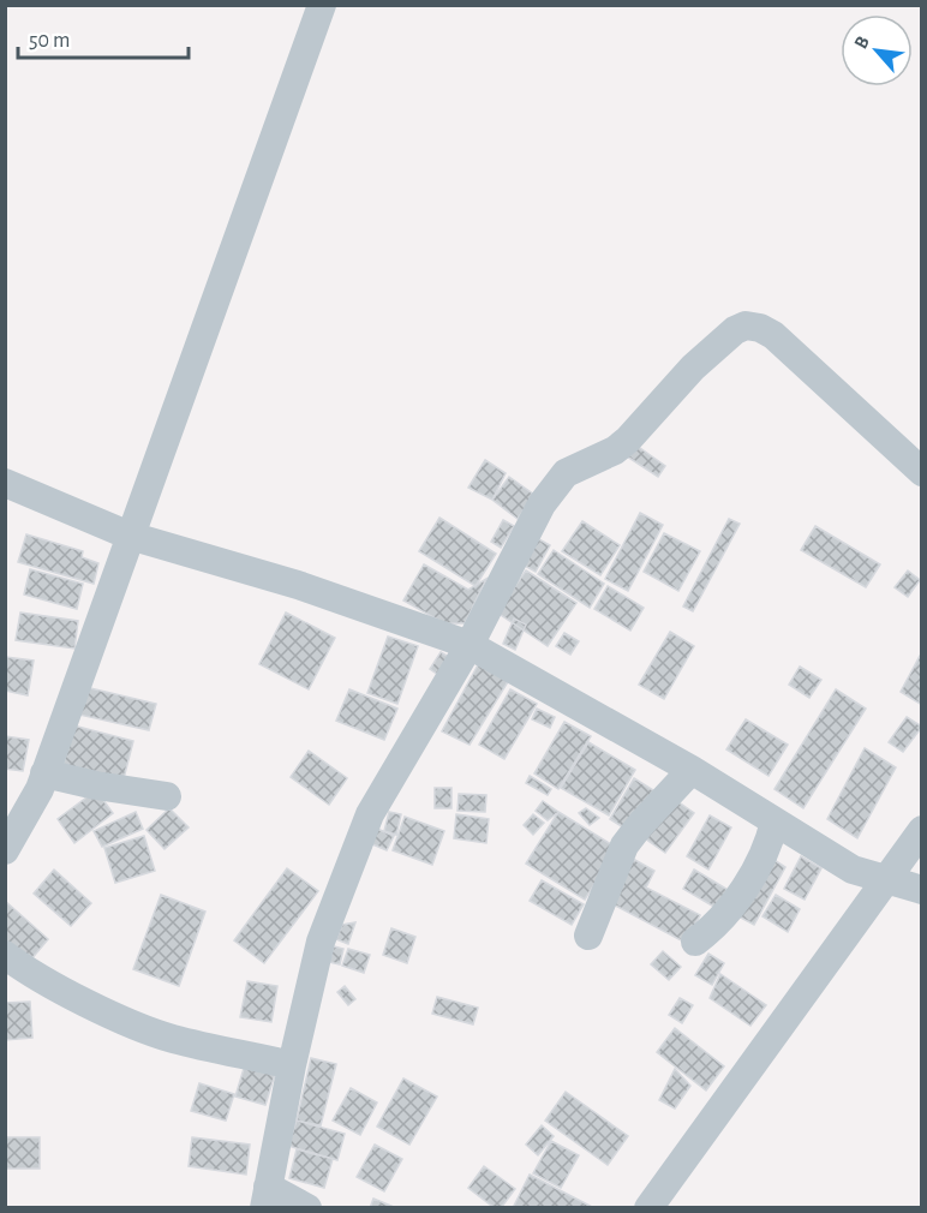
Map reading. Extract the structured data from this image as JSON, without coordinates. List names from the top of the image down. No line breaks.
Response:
{"scale_bar":"50 m","north":"top left"}
